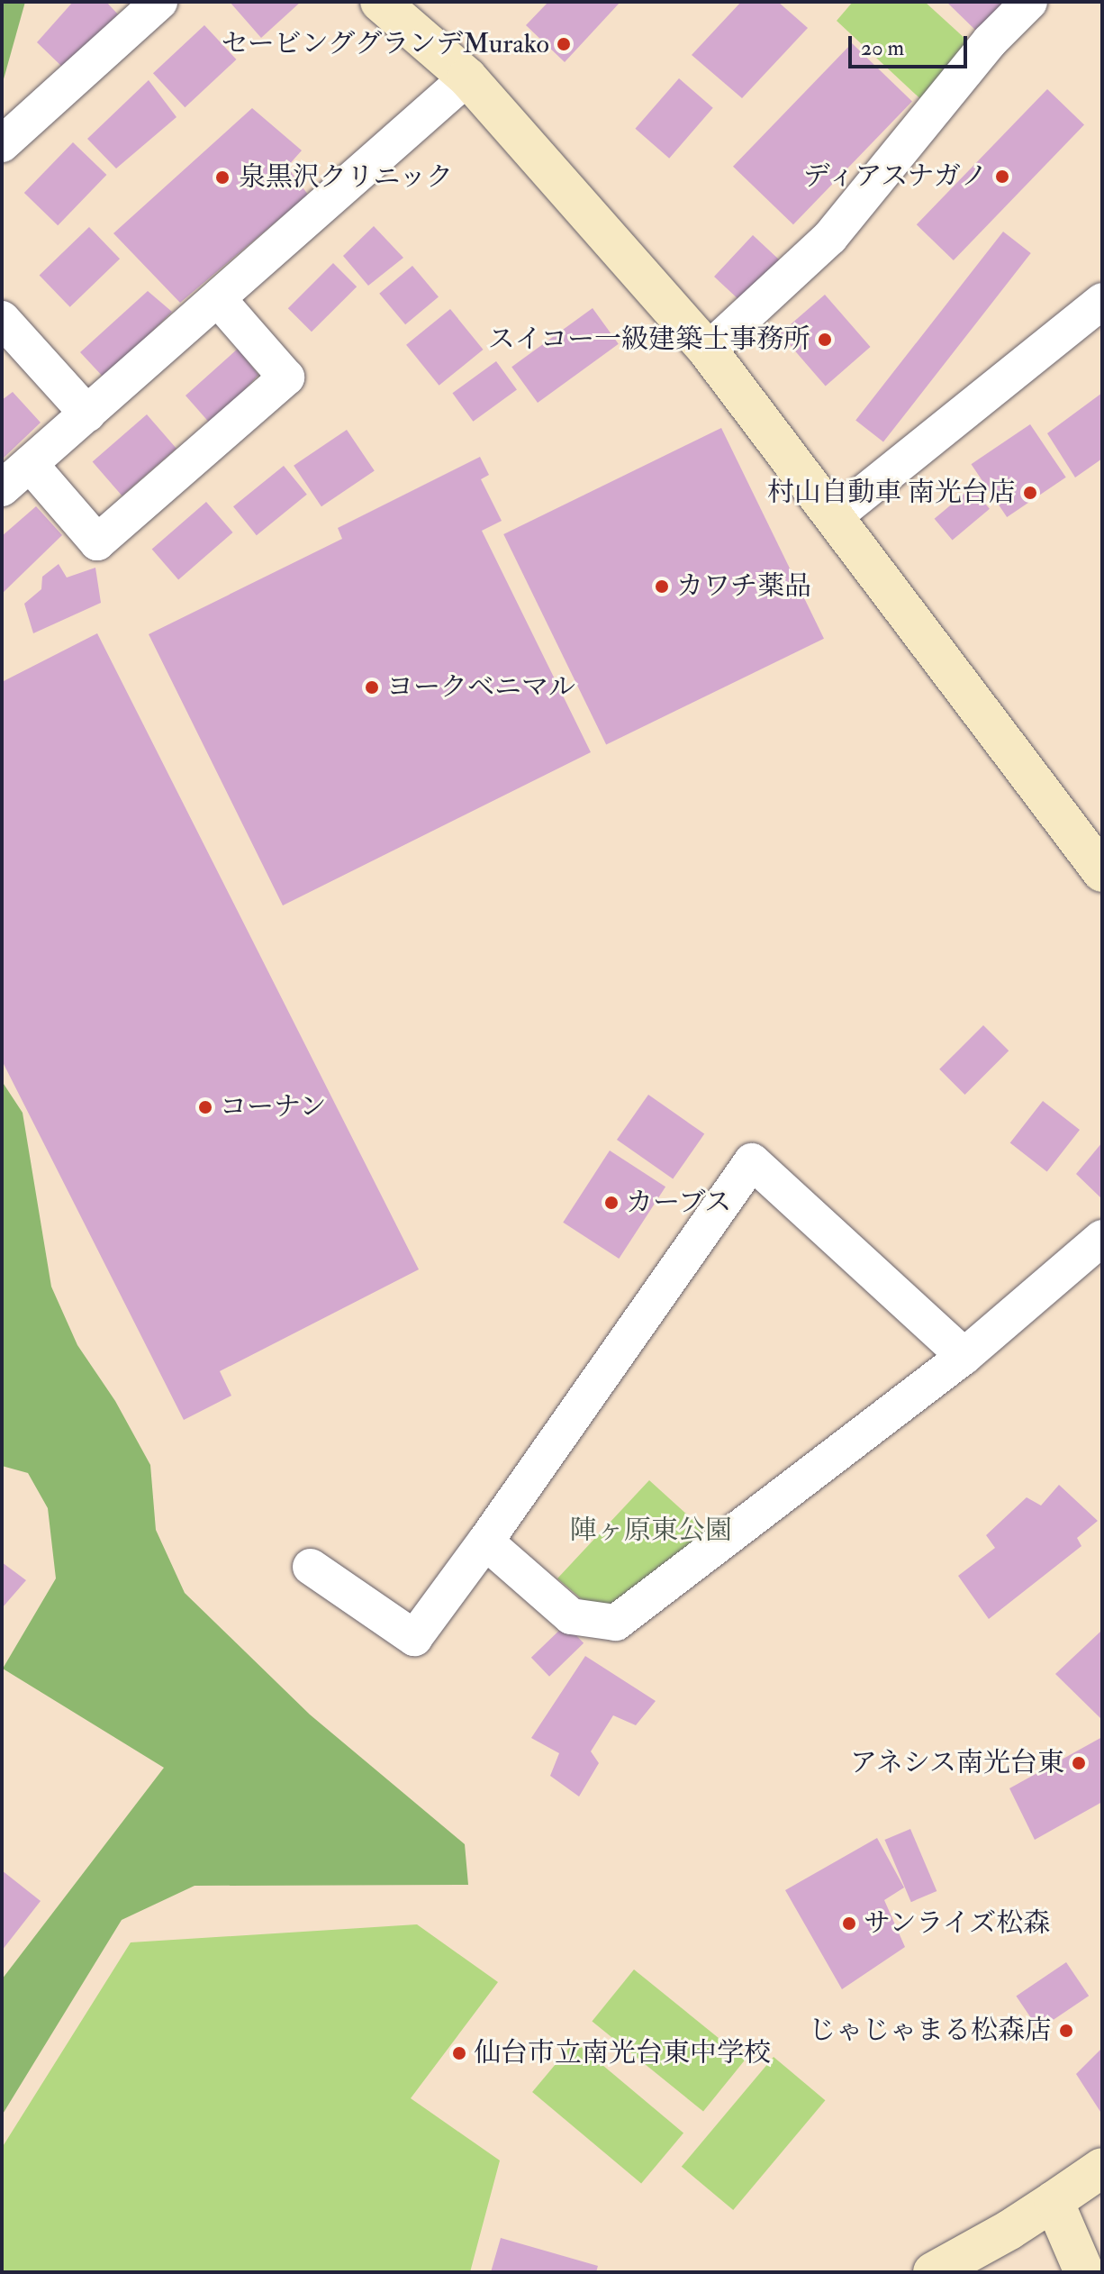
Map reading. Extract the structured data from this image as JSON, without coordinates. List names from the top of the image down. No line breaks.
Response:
{"parks":["陣ヶ原東公園"],"places":["セービンググランデMurako","ディアスナガノ","泉黒沢クリニック","スイコー一級建築士事務所","村山自動車 南光台店","カワチ薬品","ヨークベニマル","コーナン","カーブス","アネシス南光台東","サンライズ松森","じゃじゃまる松森店","仙台市立南光台東中学校"],"scale_bar":"20 m"}
